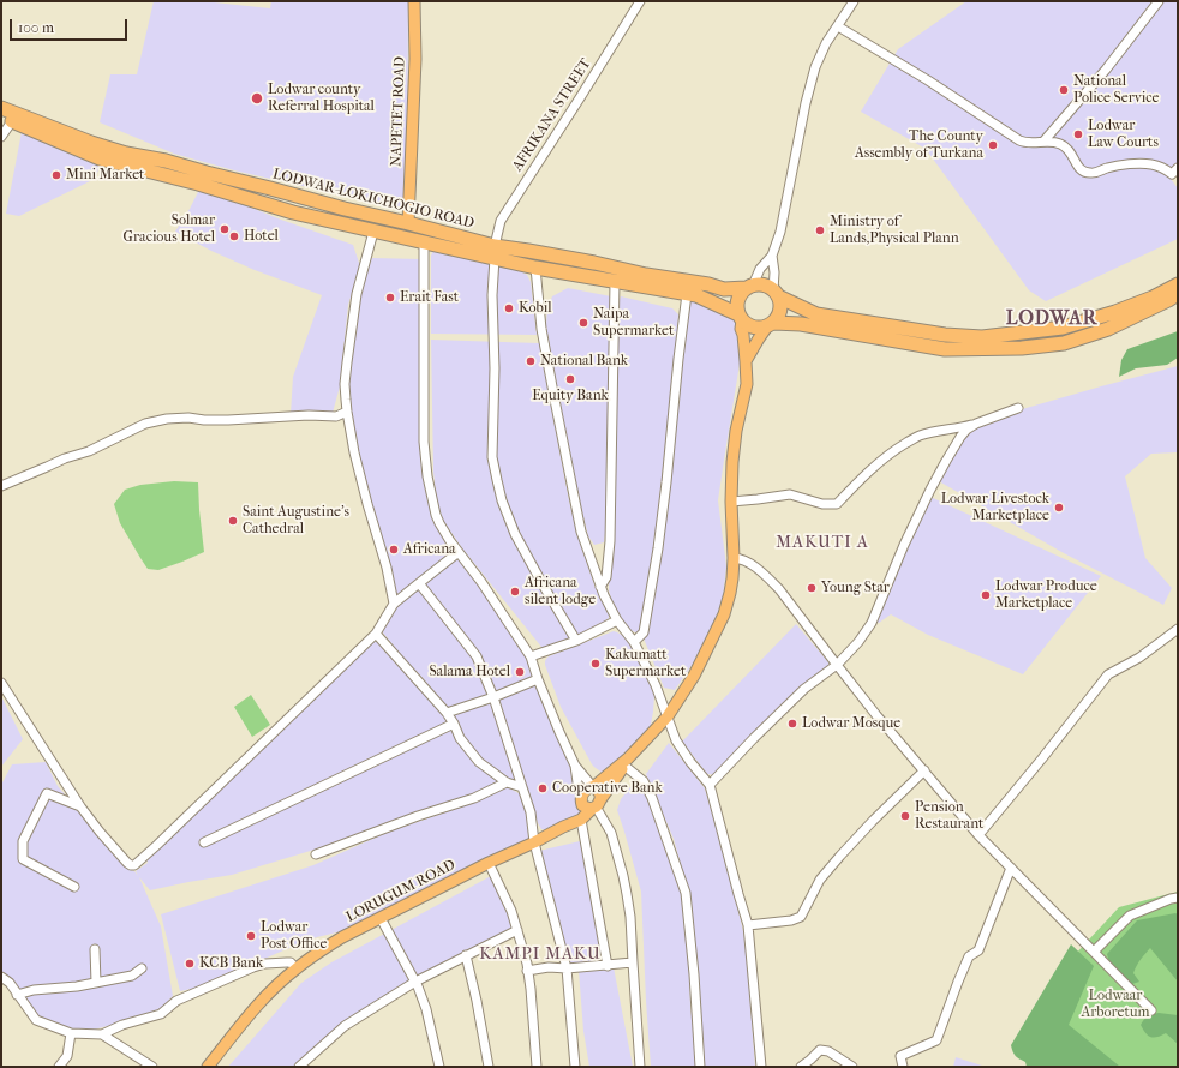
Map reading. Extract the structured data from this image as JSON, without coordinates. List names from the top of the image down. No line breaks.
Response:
{"streets":{"highway":["LODWAR-LOKICHOGIO ROAD"],"main road":["NAPETET ROAD","LORUGUM ROAD"],"street":["AFRIKANA STREET"]},"crossings":[["NAPETET ROAD","LODWAR-LOKICHOGIO ROAD"],["AFRIKANA STREET","LODWAR-LOKICHOGIO ROAD"]],"districts":["LODWAR","MAKUTI A","KAMPI MAKU"],"parks":["Lodwaar Arboretum"],"places":["National Police Service","Lodwar county Referral Hospital","Lodwar Law Courts","The County Assembly of Turkana","Mini Market","Solmar Gracious Hotel","Ministry of Lands,Physical Plann","Hotel","Erait Fast","Kobil","Naipa Supermarket","National Bank","Equity Bank","Lodwar Livestock Marketplace","Saint Augustine's Cathedral","Africana","Young Star","Africana silent lodge","Lodwar Produce Marketplace","Kakumatt Supermarket","Salama Hotel","Lodwar Mosque","Cooperative Bank","Pension Restaurant","Lodwar Post Office","KCB Bank"],"scale_bar":"100 m"}
